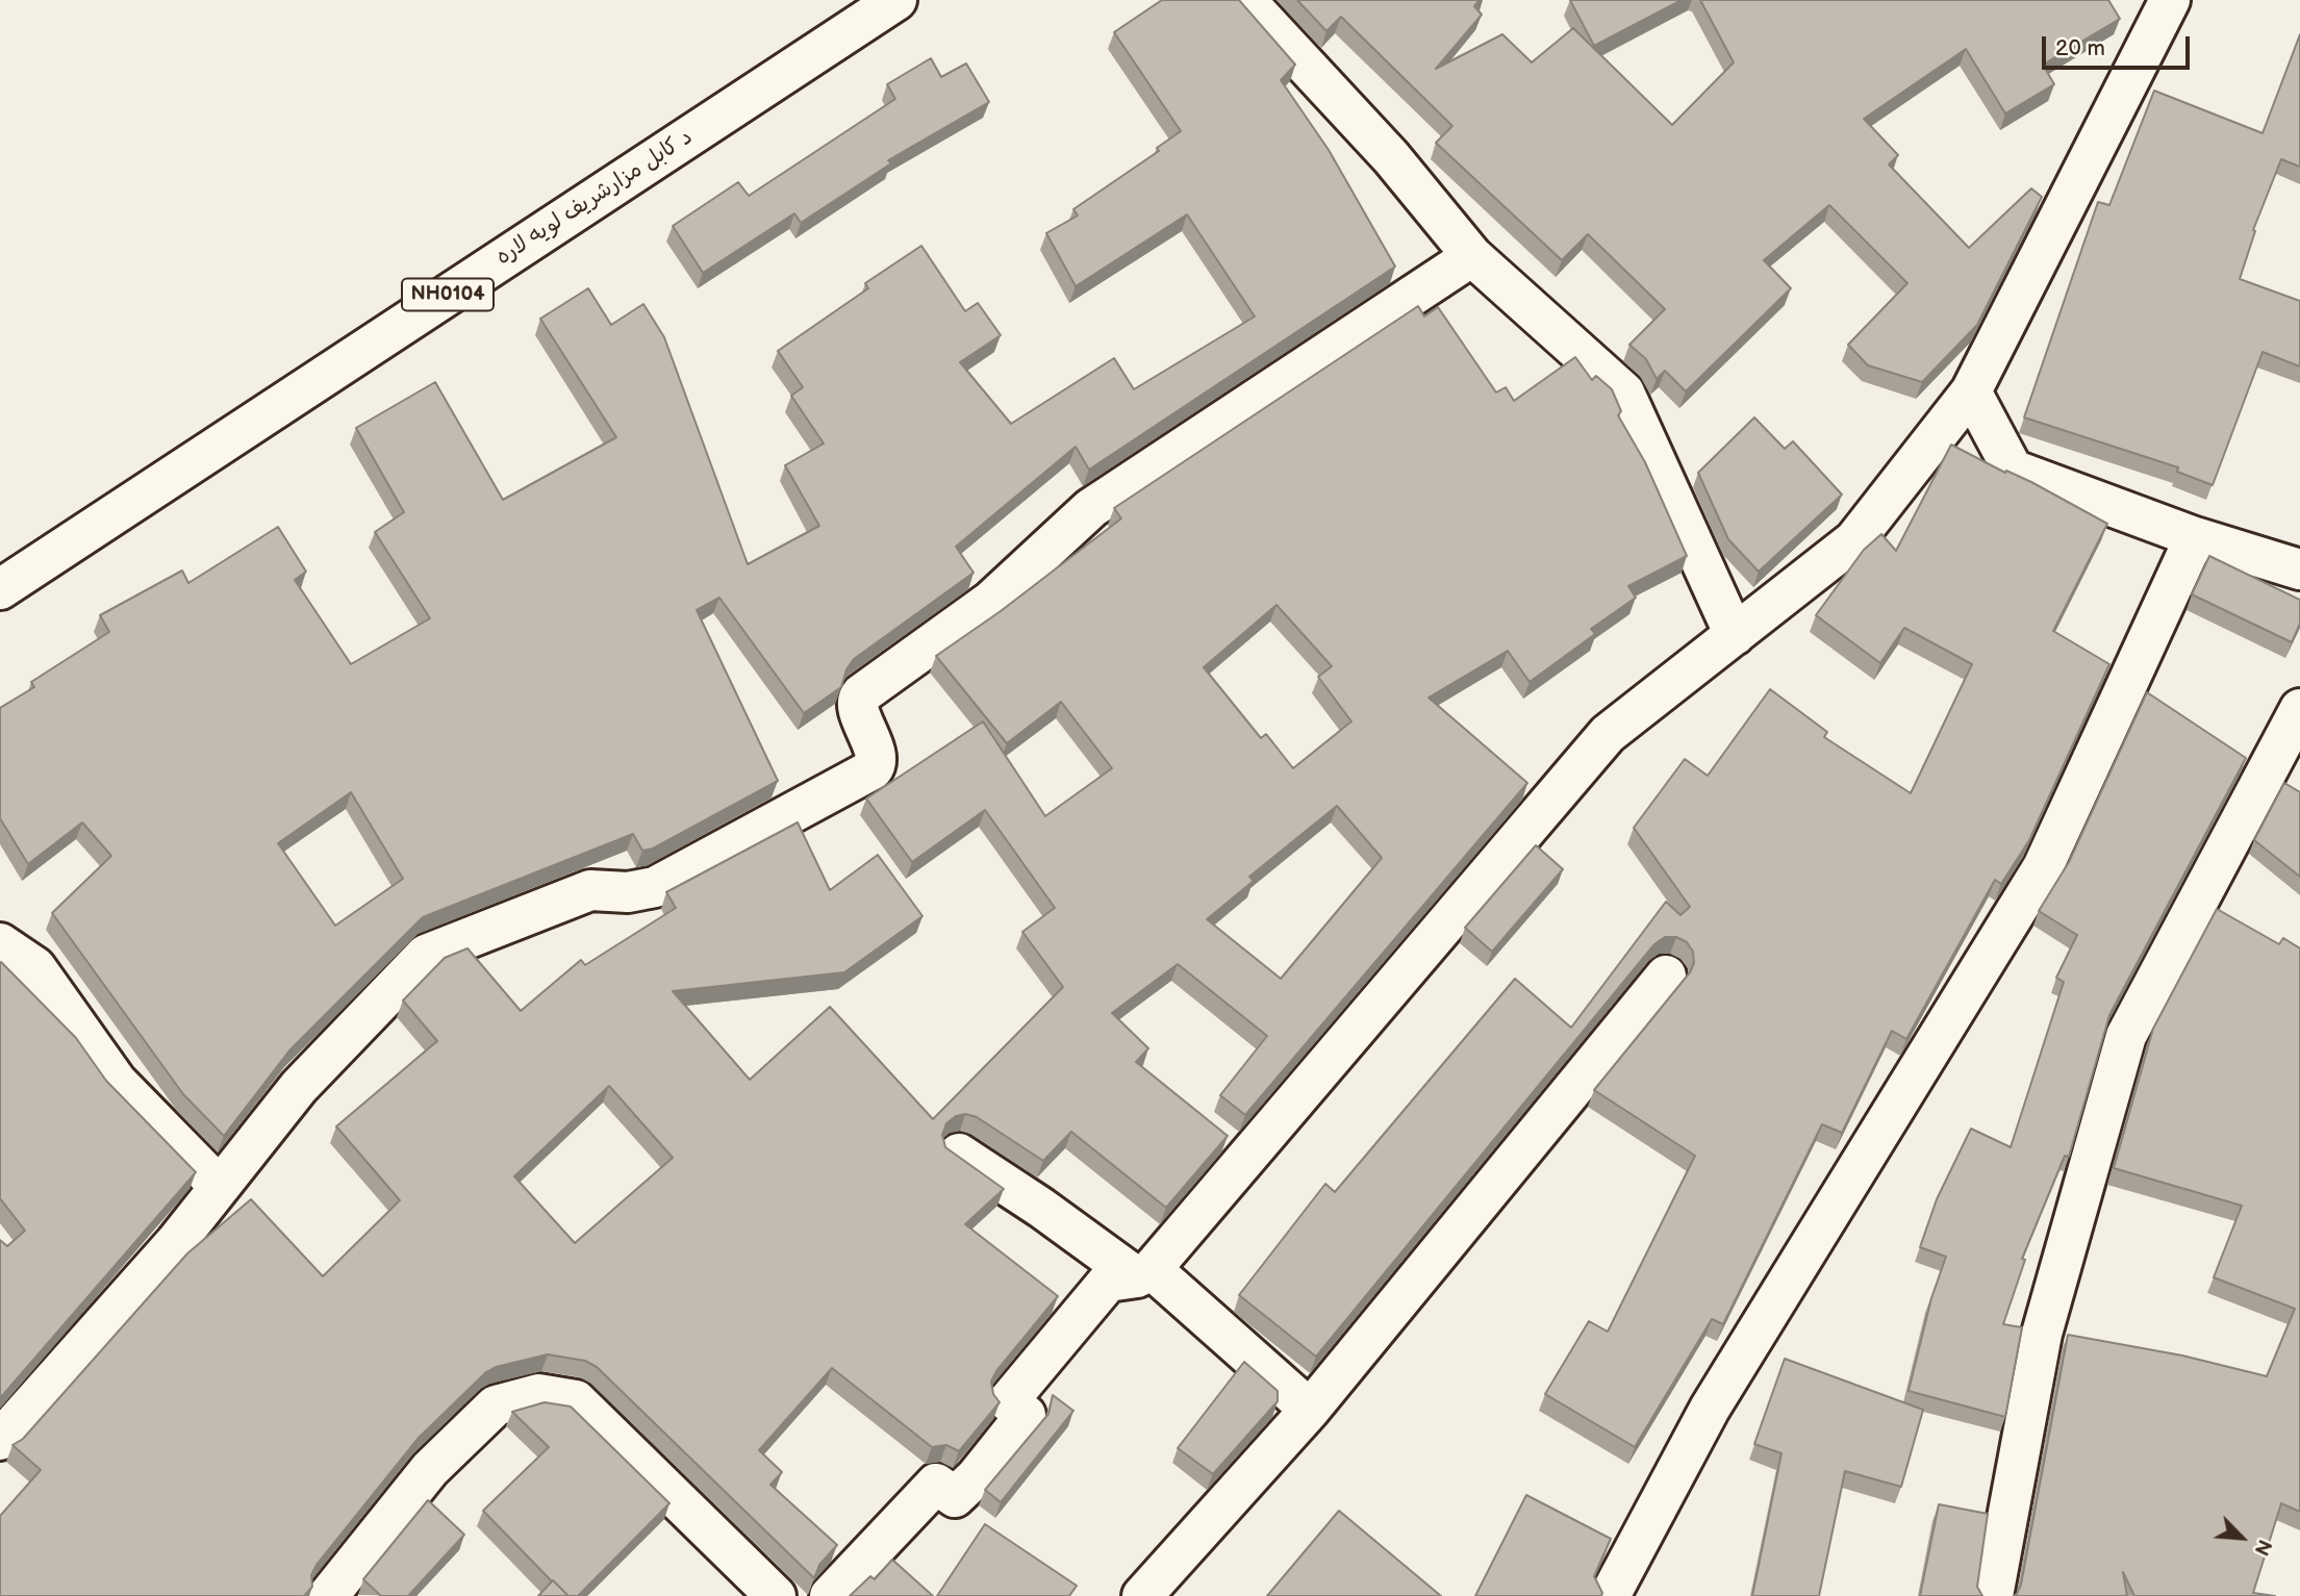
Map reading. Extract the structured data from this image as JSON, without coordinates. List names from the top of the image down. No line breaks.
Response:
{"streets":{"main road":["د کابل مزارشریف لویه لاره","NH0104"]},"scale_bar":"20 m","north":"bottom right"}
